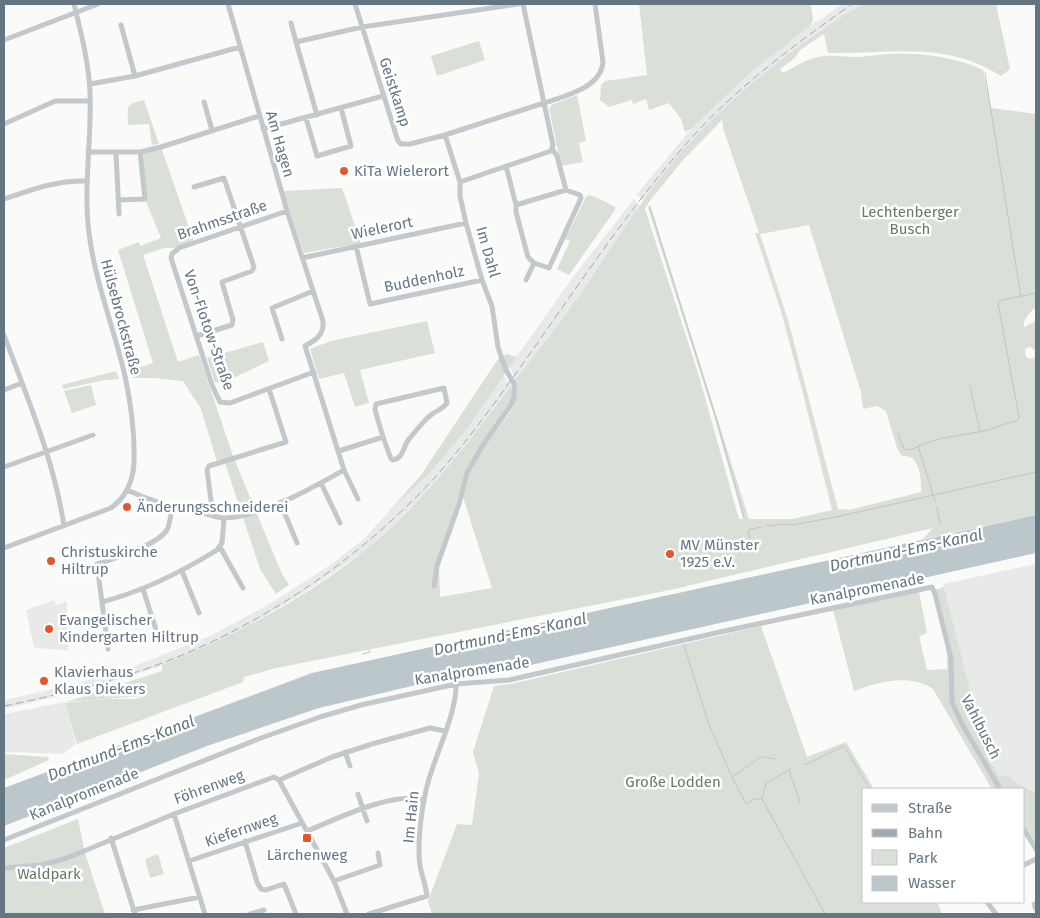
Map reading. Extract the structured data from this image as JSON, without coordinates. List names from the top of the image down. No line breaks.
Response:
{"streets":{"street":["Geistkamp","Am Hagen","Brahmsstraße","Wielerort","Im Dahl","Buddenholz","Hülsebrockstraße","Von-Flotow-Straße","Kanalpromenade","Vahlbusch","Föhrenweg","Im Hain","Kiefernweg"]},"crossings":[["Am Hagen","Brahmsstraße"],["Am Hagen","Wielerort"],["Am Hagen","Von-Flotow-Straße"],["Brahmsstraße","Von-Flotow-Straße"],["Wielerort","Im Dahl"],["Wielerort","Buddenholz"],["Im Dahl","Buddenholz"],["Kanalpromenade","Vahlbusch"],["Kanalpromenade","Im Hain"]],"water":["Dortmund-Ems-Kanal"],"parks":["Lechtenberger Busch","Große Lodden","Waldpark"],"places":{"other":["KiTa Wielerort","Änderungsschneiderei","MV Münster 1925 e.V.","Christuskirche Hiltrup","Evangelischer Kindergarten Hiltrup","Klavierhaus Klaus Diekers"],"transit":["Lärchenweg"]},"legend":["Straße","Bahn","Park","Wasser"]}
